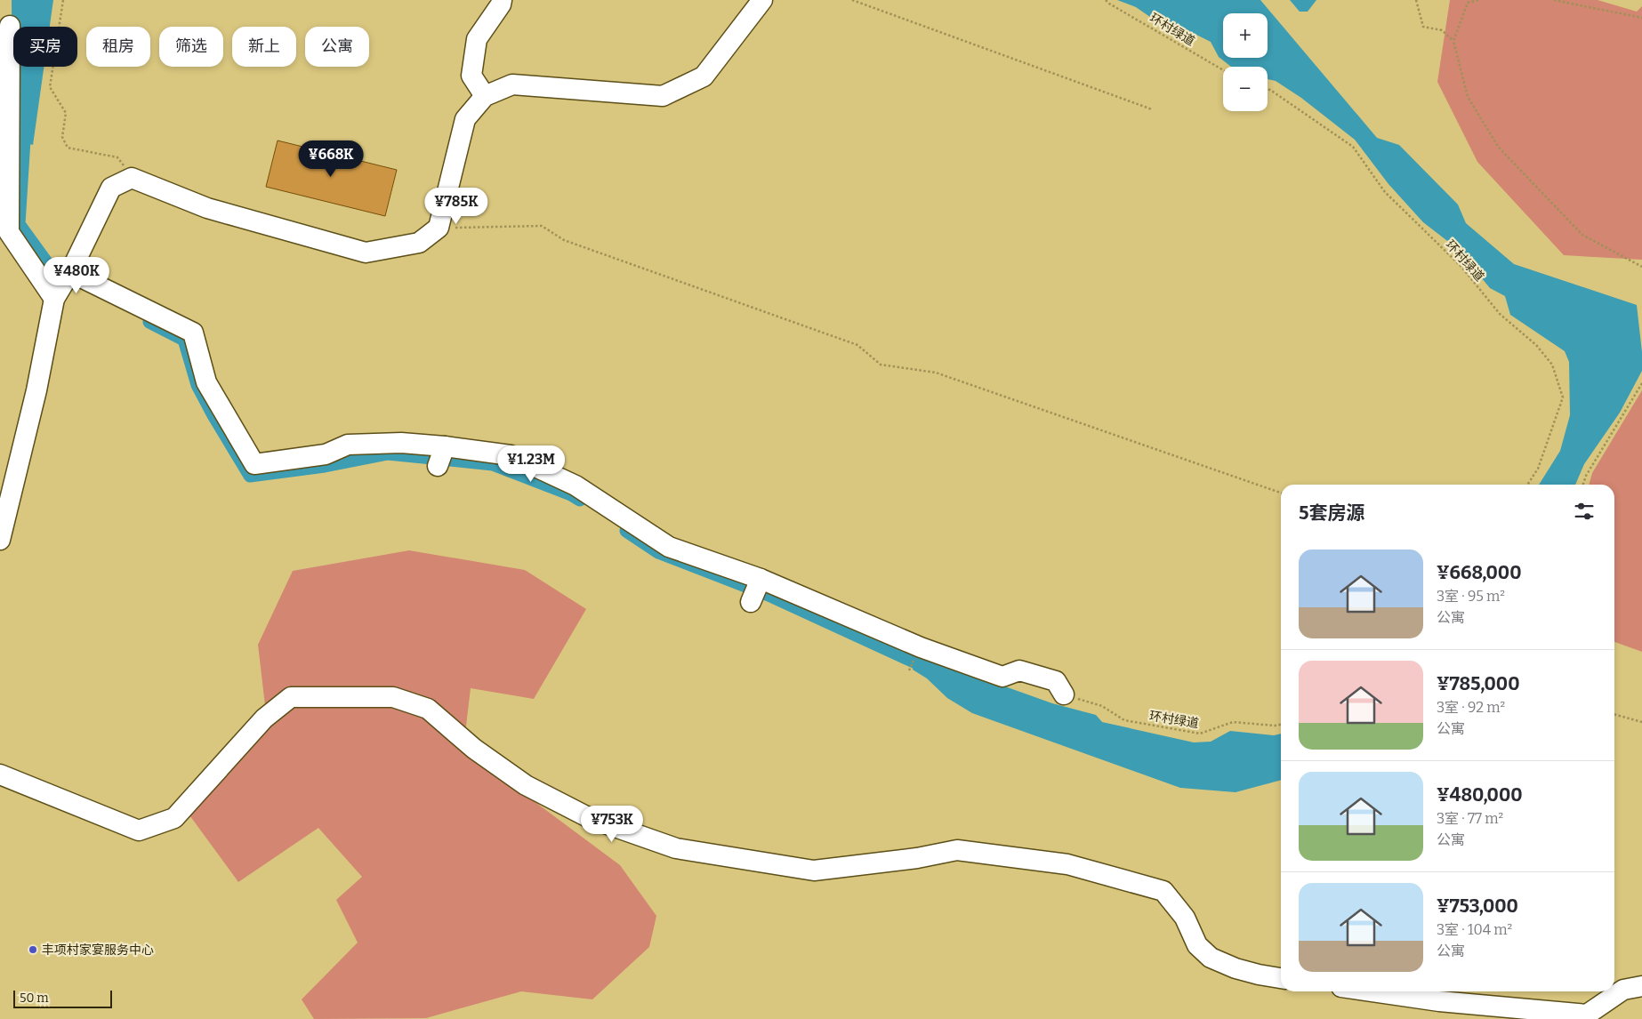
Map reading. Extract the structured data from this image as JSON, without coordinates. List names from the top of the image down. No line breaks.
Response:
{"streets":{"path":["环村绿道"]},"places":["丰项村家宴服务中心"],"scale_bar":"50 m","page":{"map_buttons":["+","−"],"chip":["买房","租房","筛选","新上","公寓"],"price":["¥668K","¥785K","¥480K","¥1.23M","¥753K"],"heading":"5套房源","list":[{"name":"¥668,000","note":"3室 · 95 m² · 公寓"},{"name":"¥785,000","note":"3室 · 92 m² · 公寓"},{"name":"¥480,000","note":"3室 · 77 m² · 公寓"},{"name":"¥753,000","note":"3室 · 104 m² · 公寓"}],"scale":"50 m"}}
